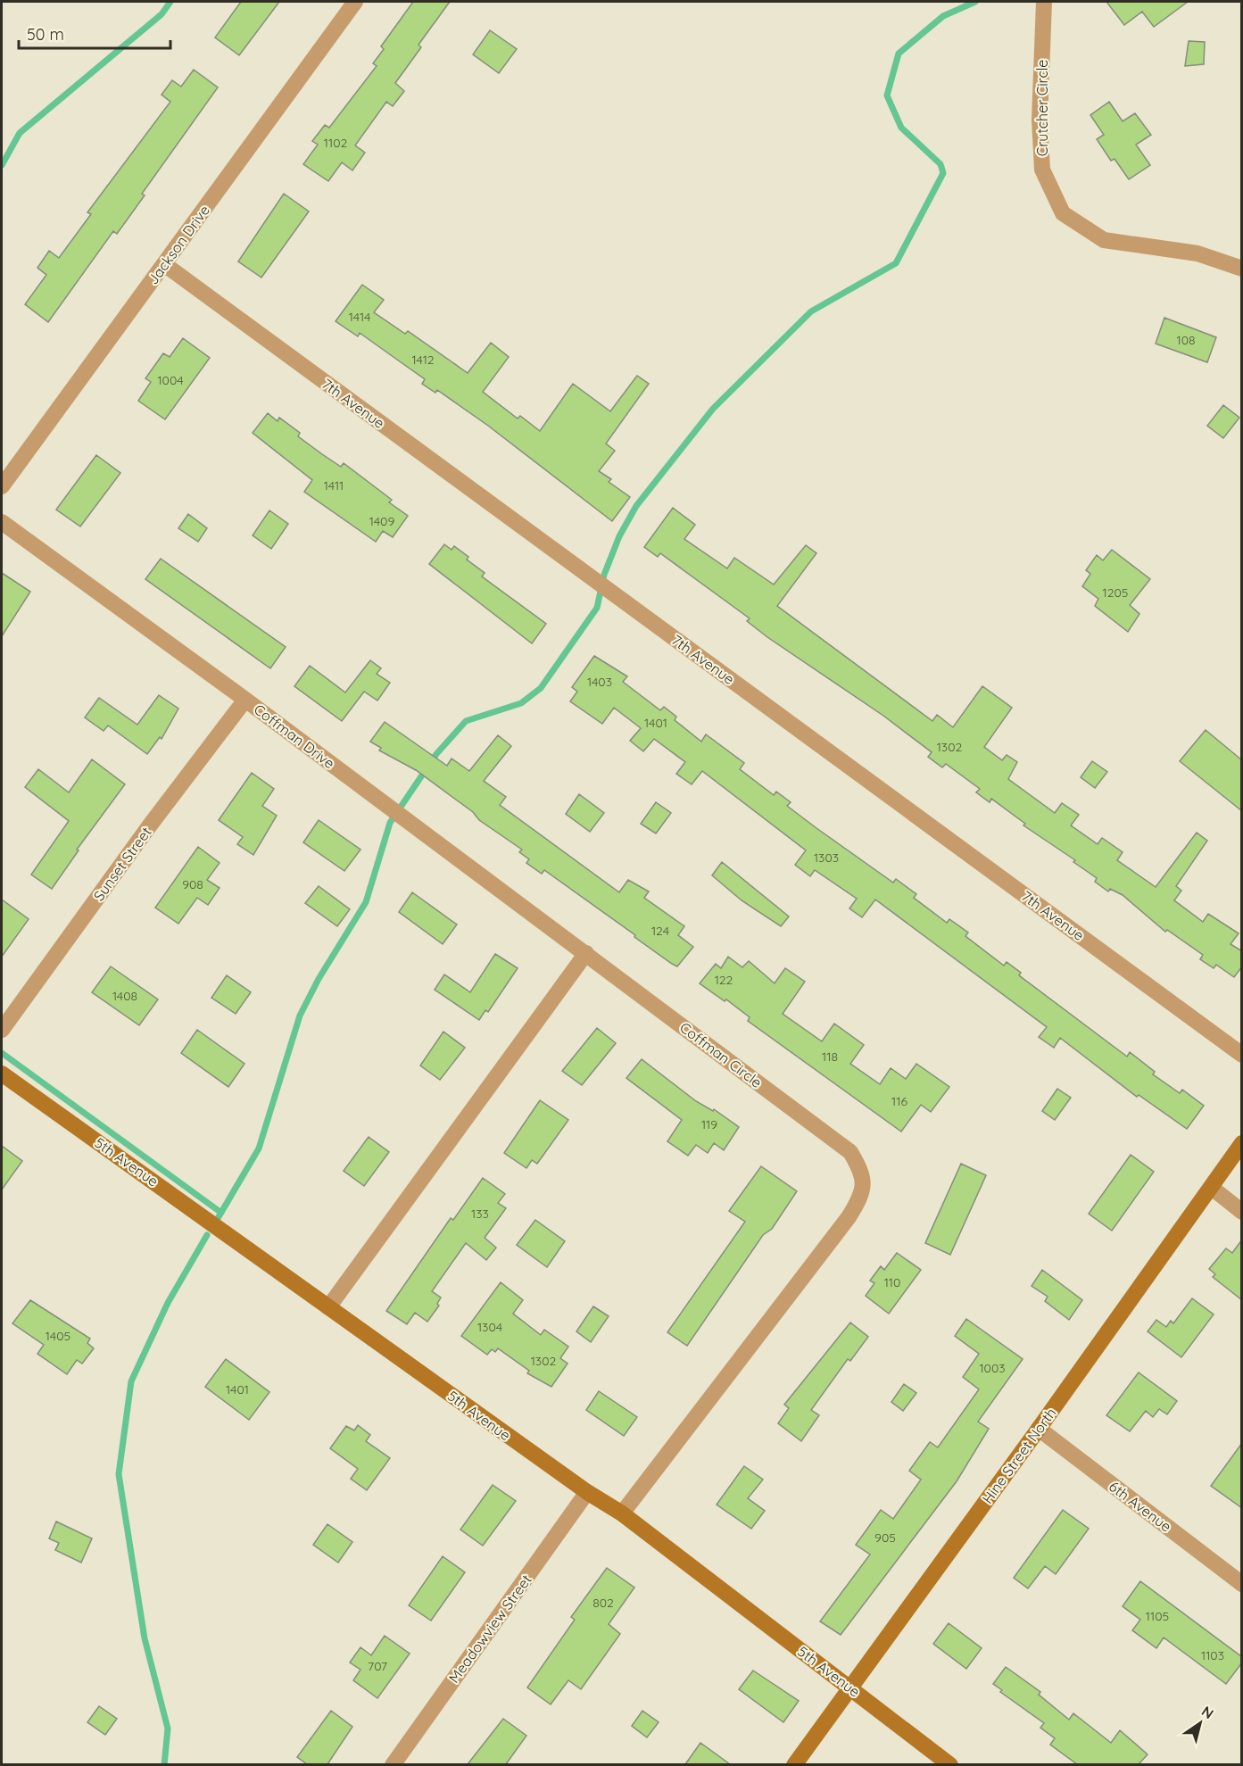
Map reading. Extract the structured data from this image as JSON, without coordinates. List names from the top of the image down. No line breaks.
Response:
{"streets":{"street":["Crutcher Circle","Jackson Drive","7th Avenue","Coffman Drive","Sunset Street","Coffman Circle","5th Avenue","Hine Street North","6th Avenue","Meadowview Street"]},"crossings":[["Jackson Drive","7th Avenue"],["Coffman Drive","Sunset Street"],["Coffman Drive","Coffman Circle"],["Coffman Circle","5th Avenue"],["5th Avenue","Hine Street North"],["5th Avenue","Meadowview Street"],["Hine Street North","6th Avenue"]],"house_numbers":["1102","1414","108","1412","1004","1411","1409","1205","1403","1401","1302","1303","908","124","122","1408","118","116","119","133","110","1304","1405","1302","1003","1401","905","802","1105","1103","707"],"scale_bar":"50 m","north":"top right"}
